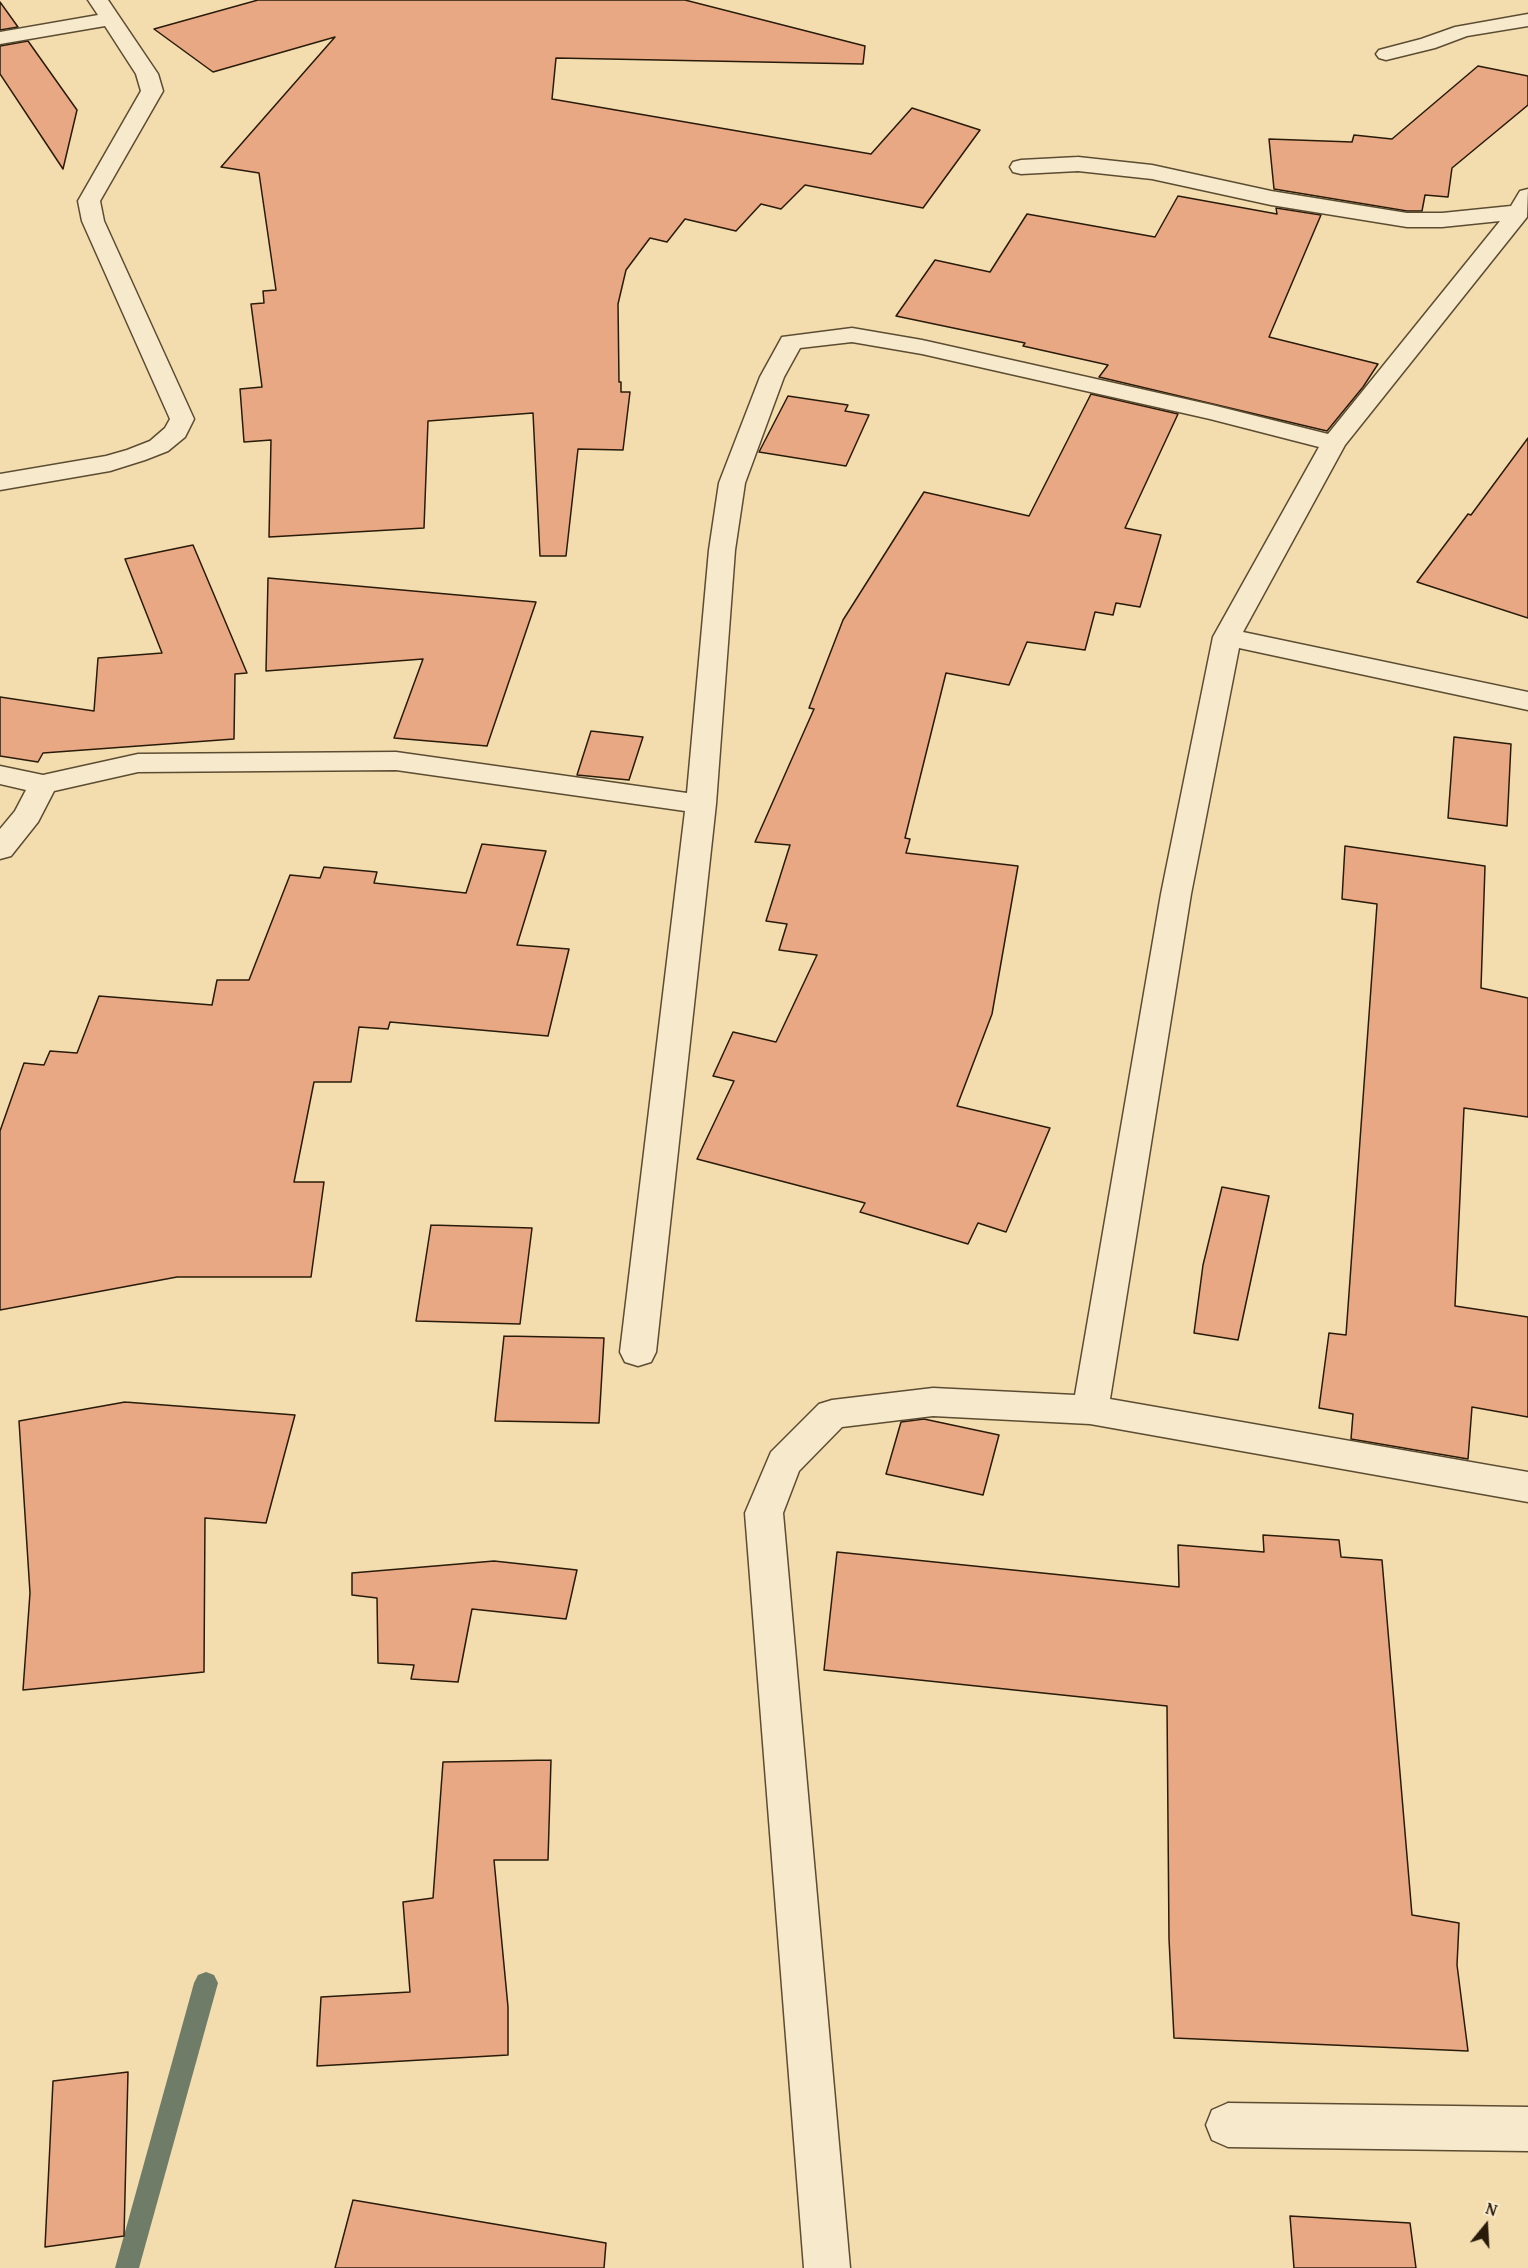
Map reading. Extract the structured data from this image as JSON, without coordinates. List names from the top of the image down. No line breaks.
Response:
{"north":"top"}
